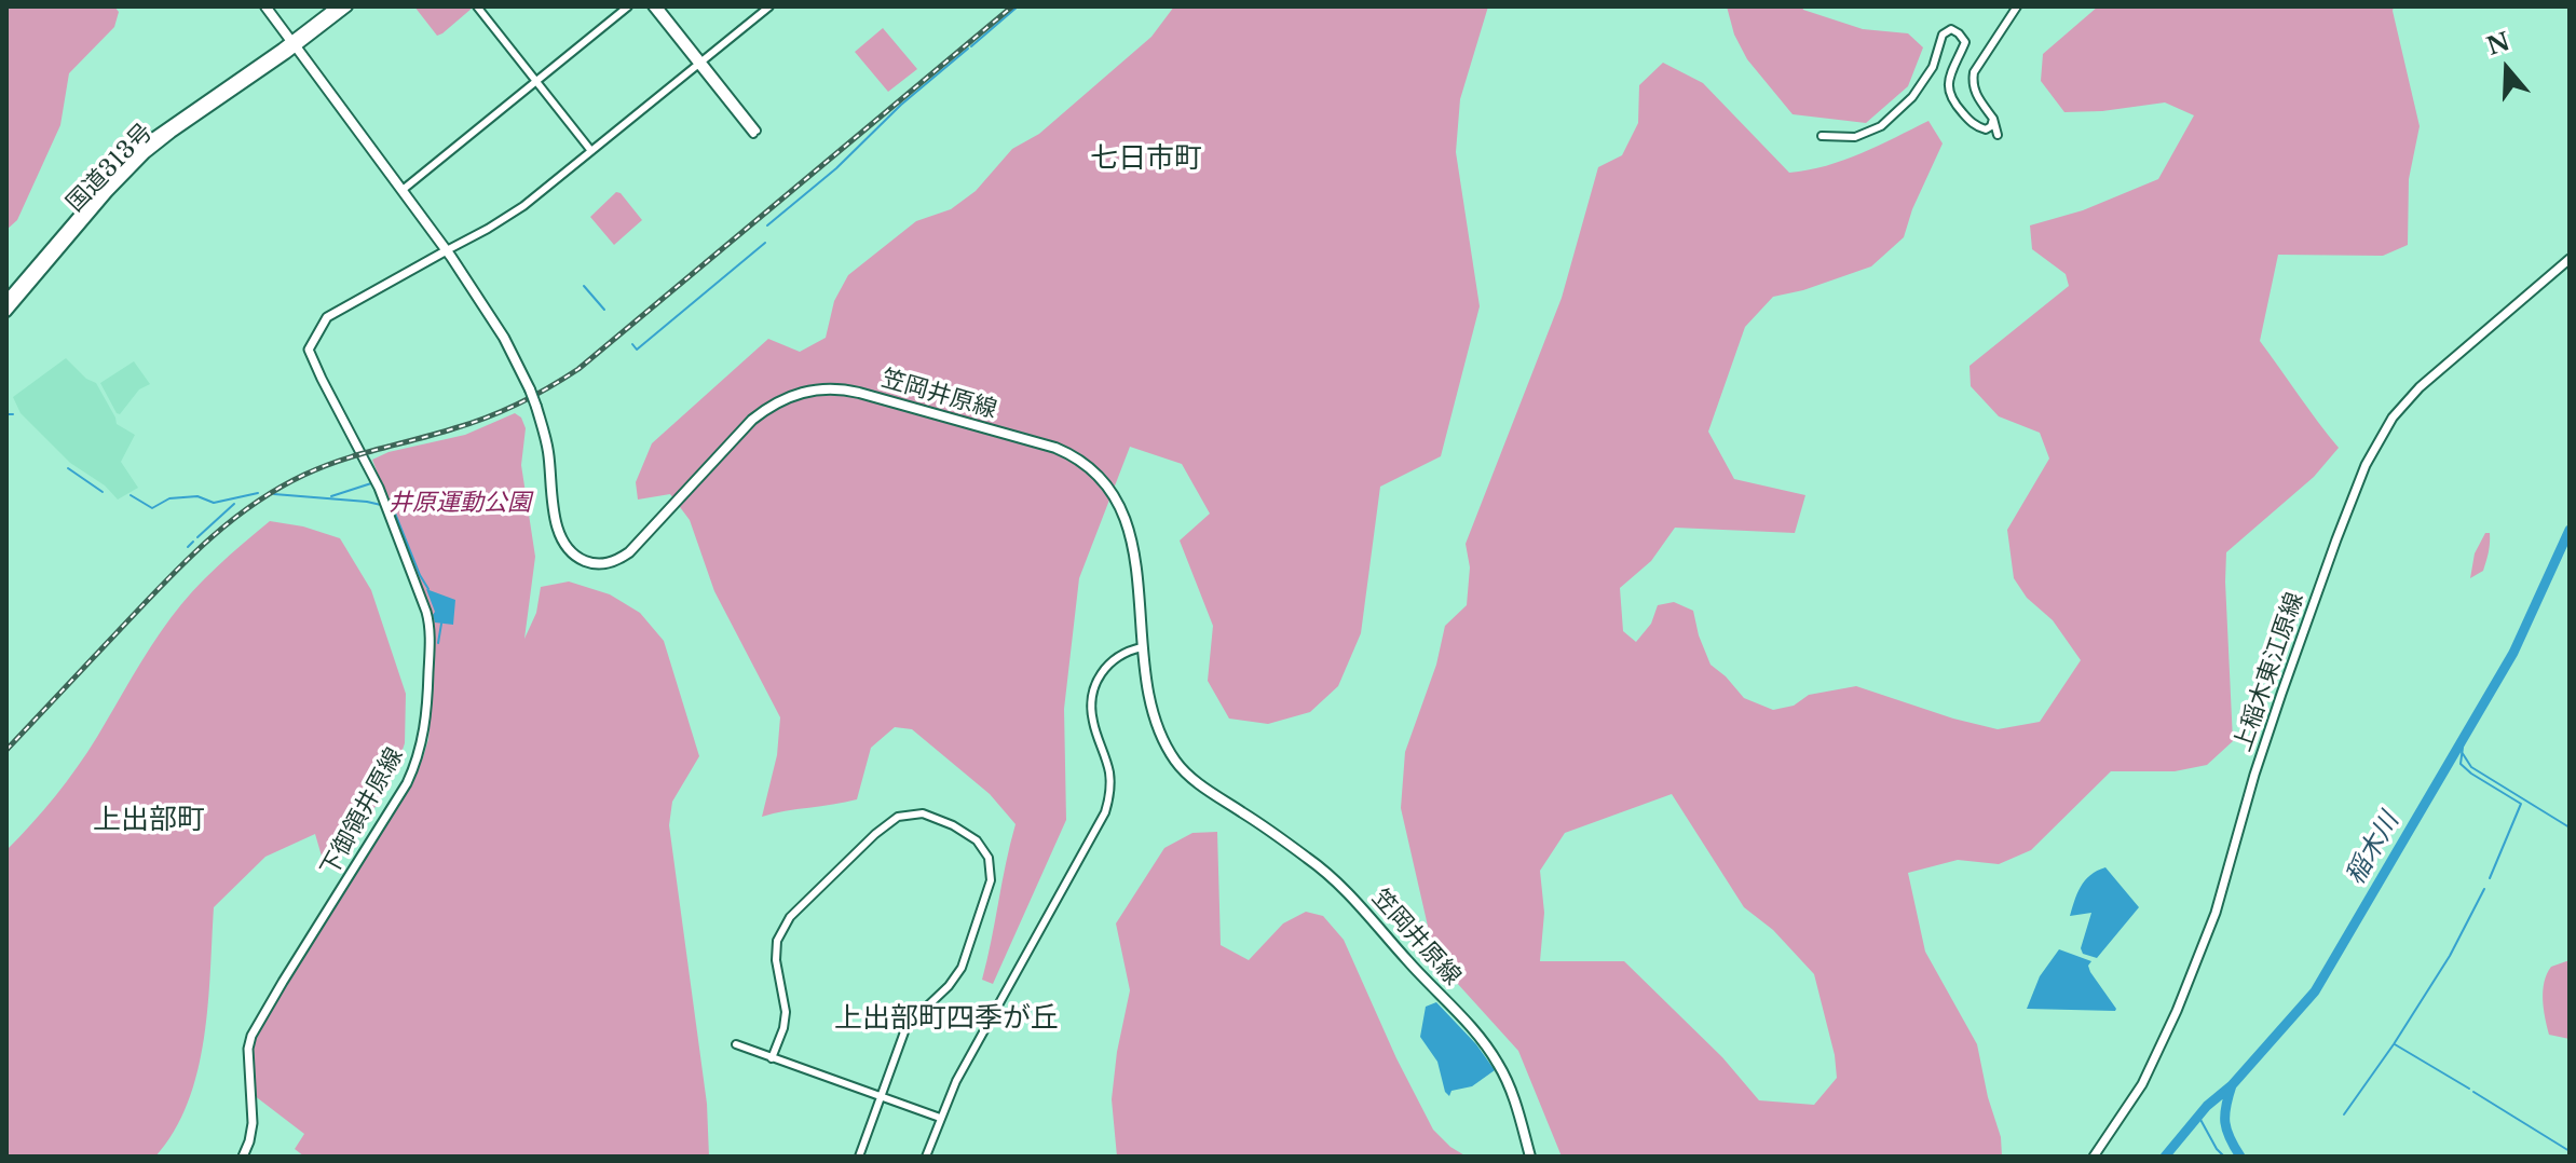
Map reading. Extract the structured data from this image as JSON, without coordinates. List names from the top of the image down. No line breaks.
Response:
{"streets":{"main road":["国道313号","笠岡井原線","上稲木東江原線","下御領井原線"]},"crossings":[["国道313号","笠岡井原線"],["笠岡井原線","下御領井原線"]],"districts":["七日市町","上出部町","上出部町四季が丘"],"water":["稲木川"],"parks":["井原運動公園"],"north":"top"}
